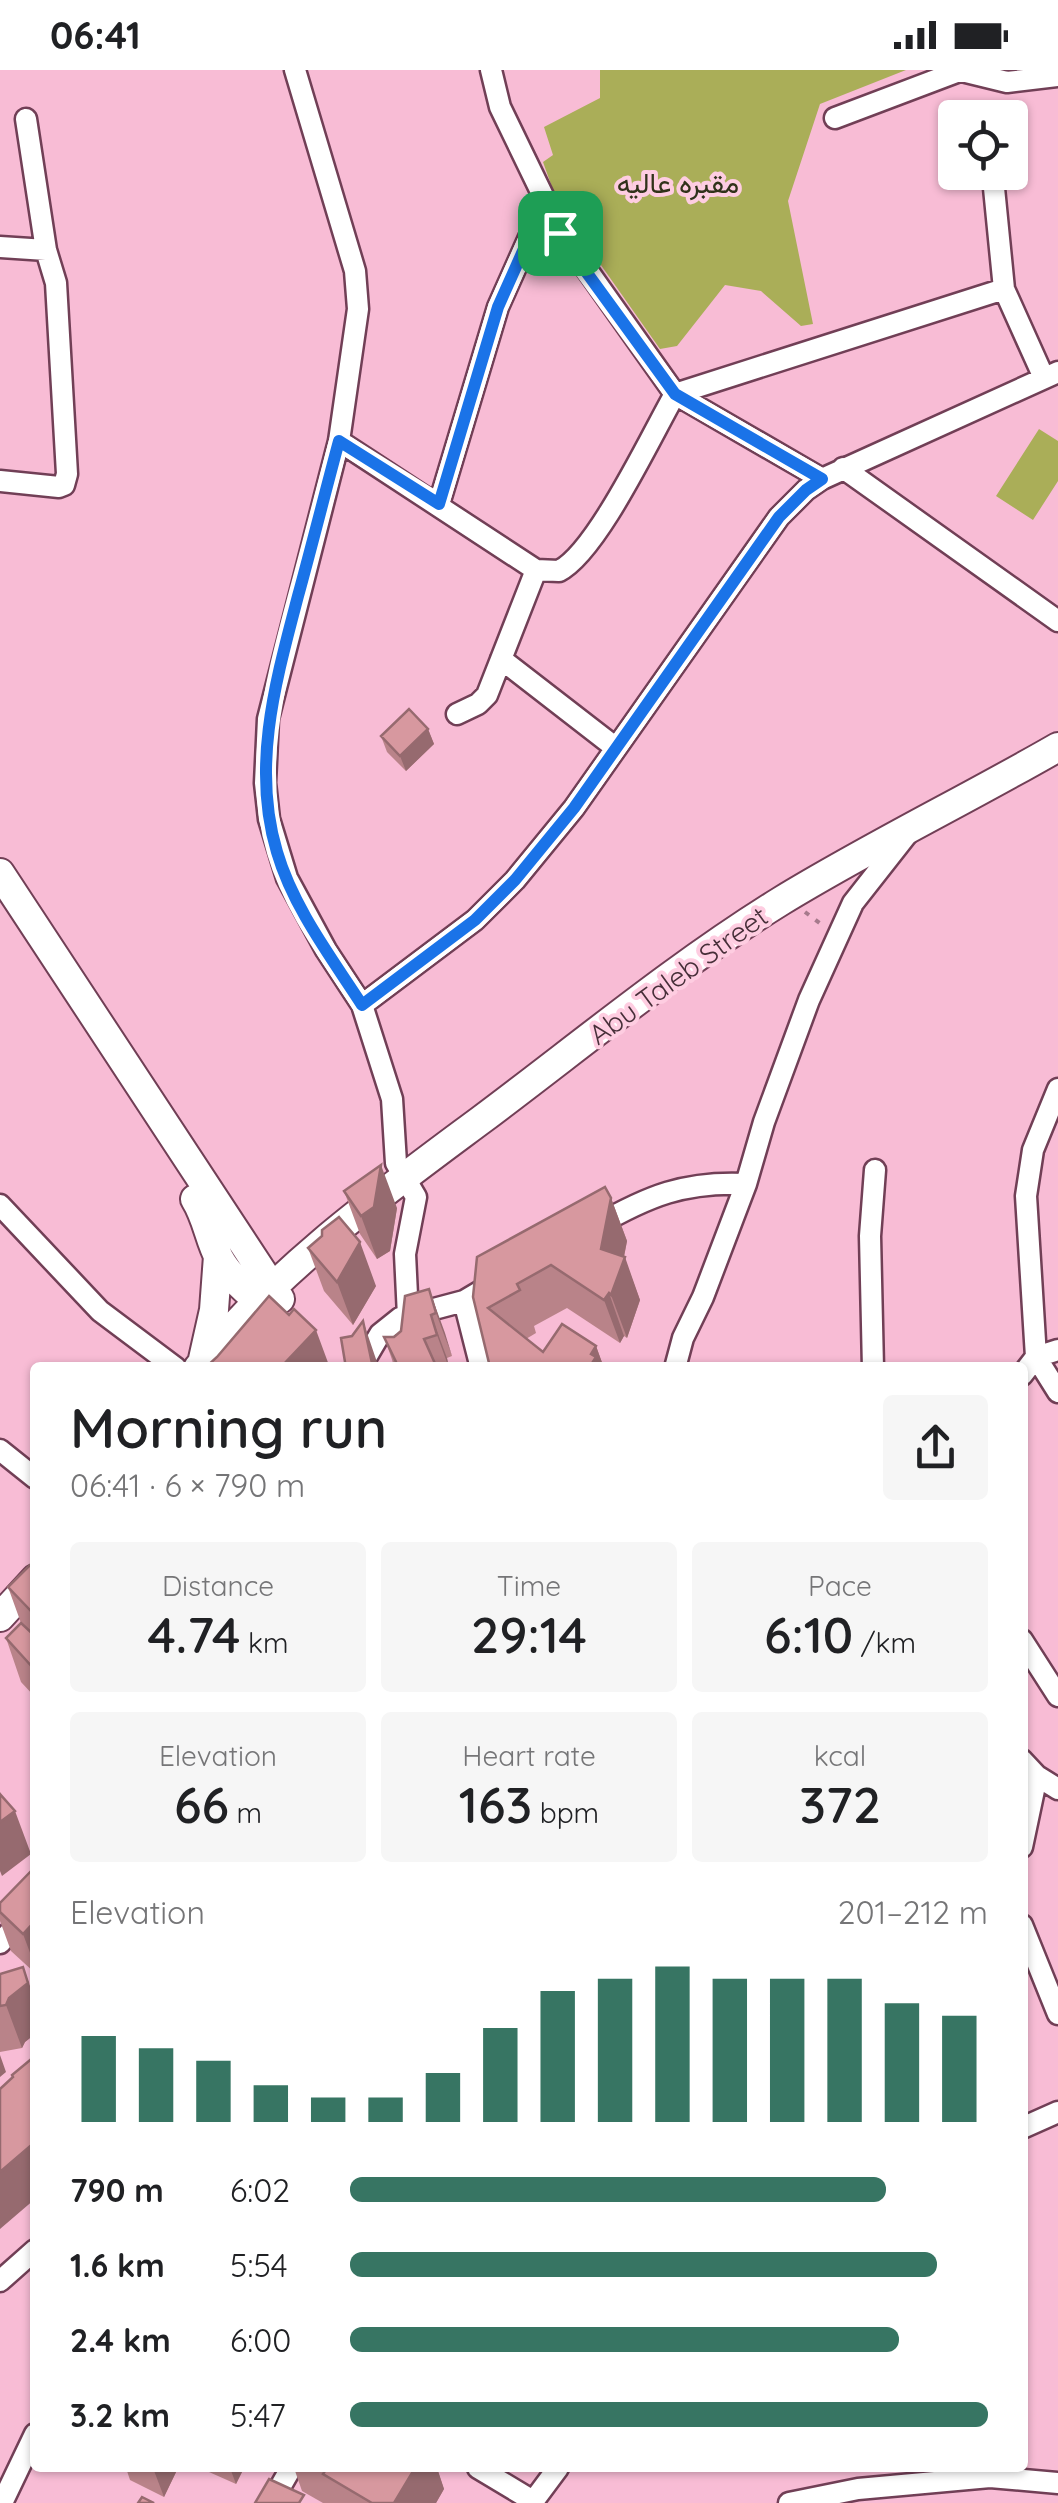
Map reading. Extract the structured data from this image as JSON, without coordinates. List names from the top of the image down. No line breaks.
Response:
{"streets":{"street":["Abu Taleb Street"]},"parks":["مقبره عاليه"],"page":{"status":"06:41","heading":["Morning run","06:41 · 6 × 790 m"],"stats":[["Distance","4.74 km"],["Time","29:14"],["Pace","6:10 /km"],["Elevation","66 m"],["Heart rate","163 bpm"],["kcal","372"]],"chart":["Elevation","201–212 m"],"list":[{"name":"790 m","note":"6:02"},{"name":"1.6 km","note":"5:54"},{"name":"2.4 km","note":"6:00"},{"name":"3.2 km","note":"5:47"}]}}
